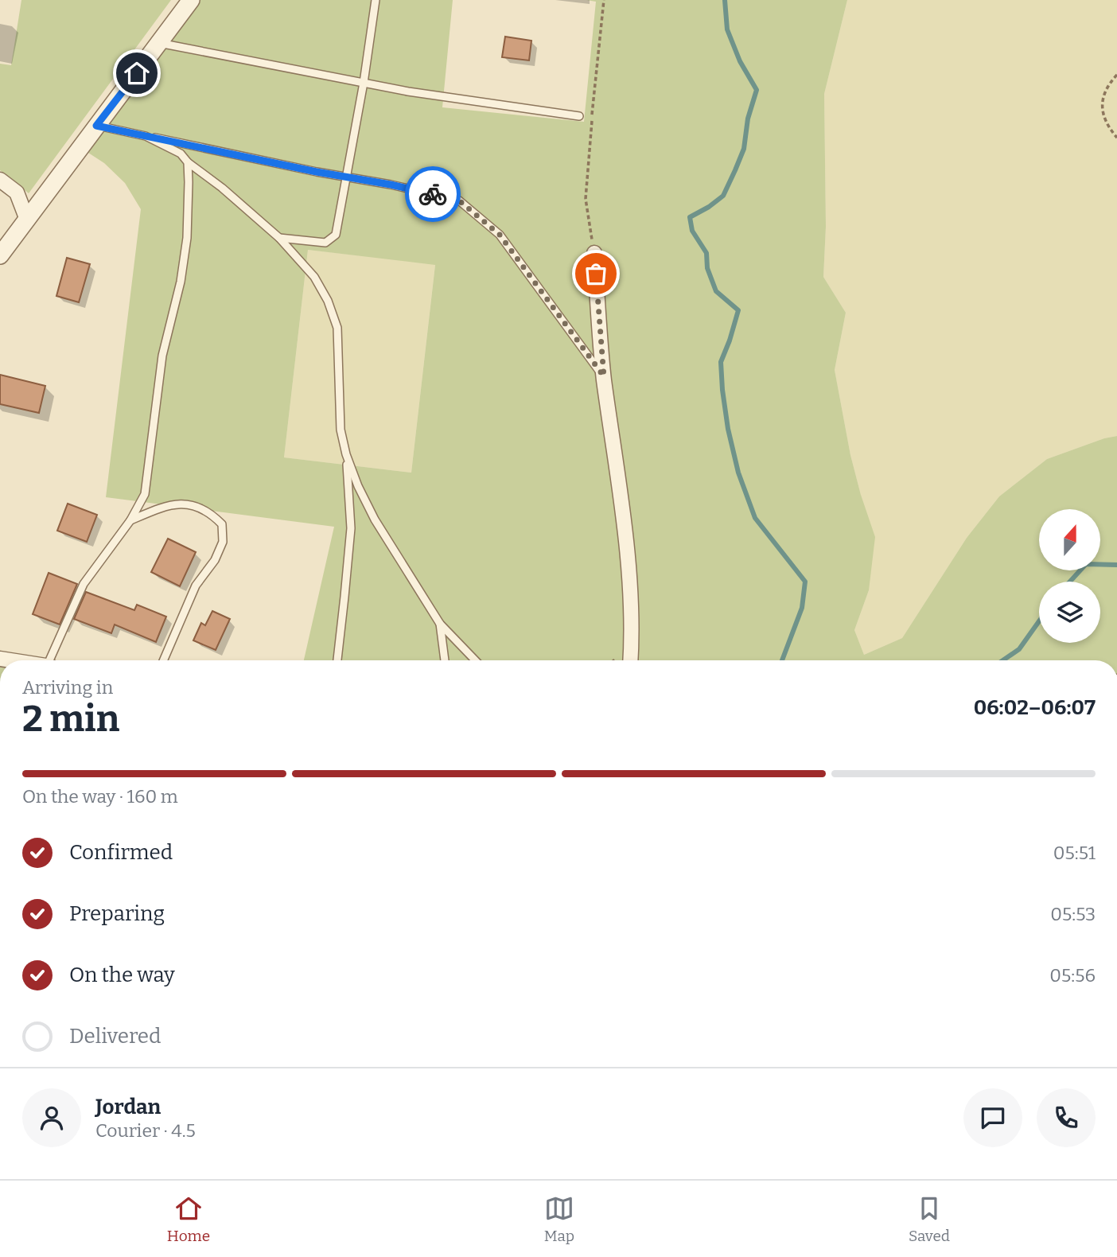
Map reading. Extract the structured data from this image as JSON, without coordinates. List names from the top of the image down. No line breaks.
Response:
{"north":"top","page":{"heading":["2 min","Arriving in","06:02–06:07"],"panel":["Jordan","Courier · 4.5"],"bar":"On the way · 160 m","list":[["Confirmed","05:51"],["Preparing","05:53"],["On the way","05:56"],"Delivered"],"tabs":["Home","Map","Saved"]}}
